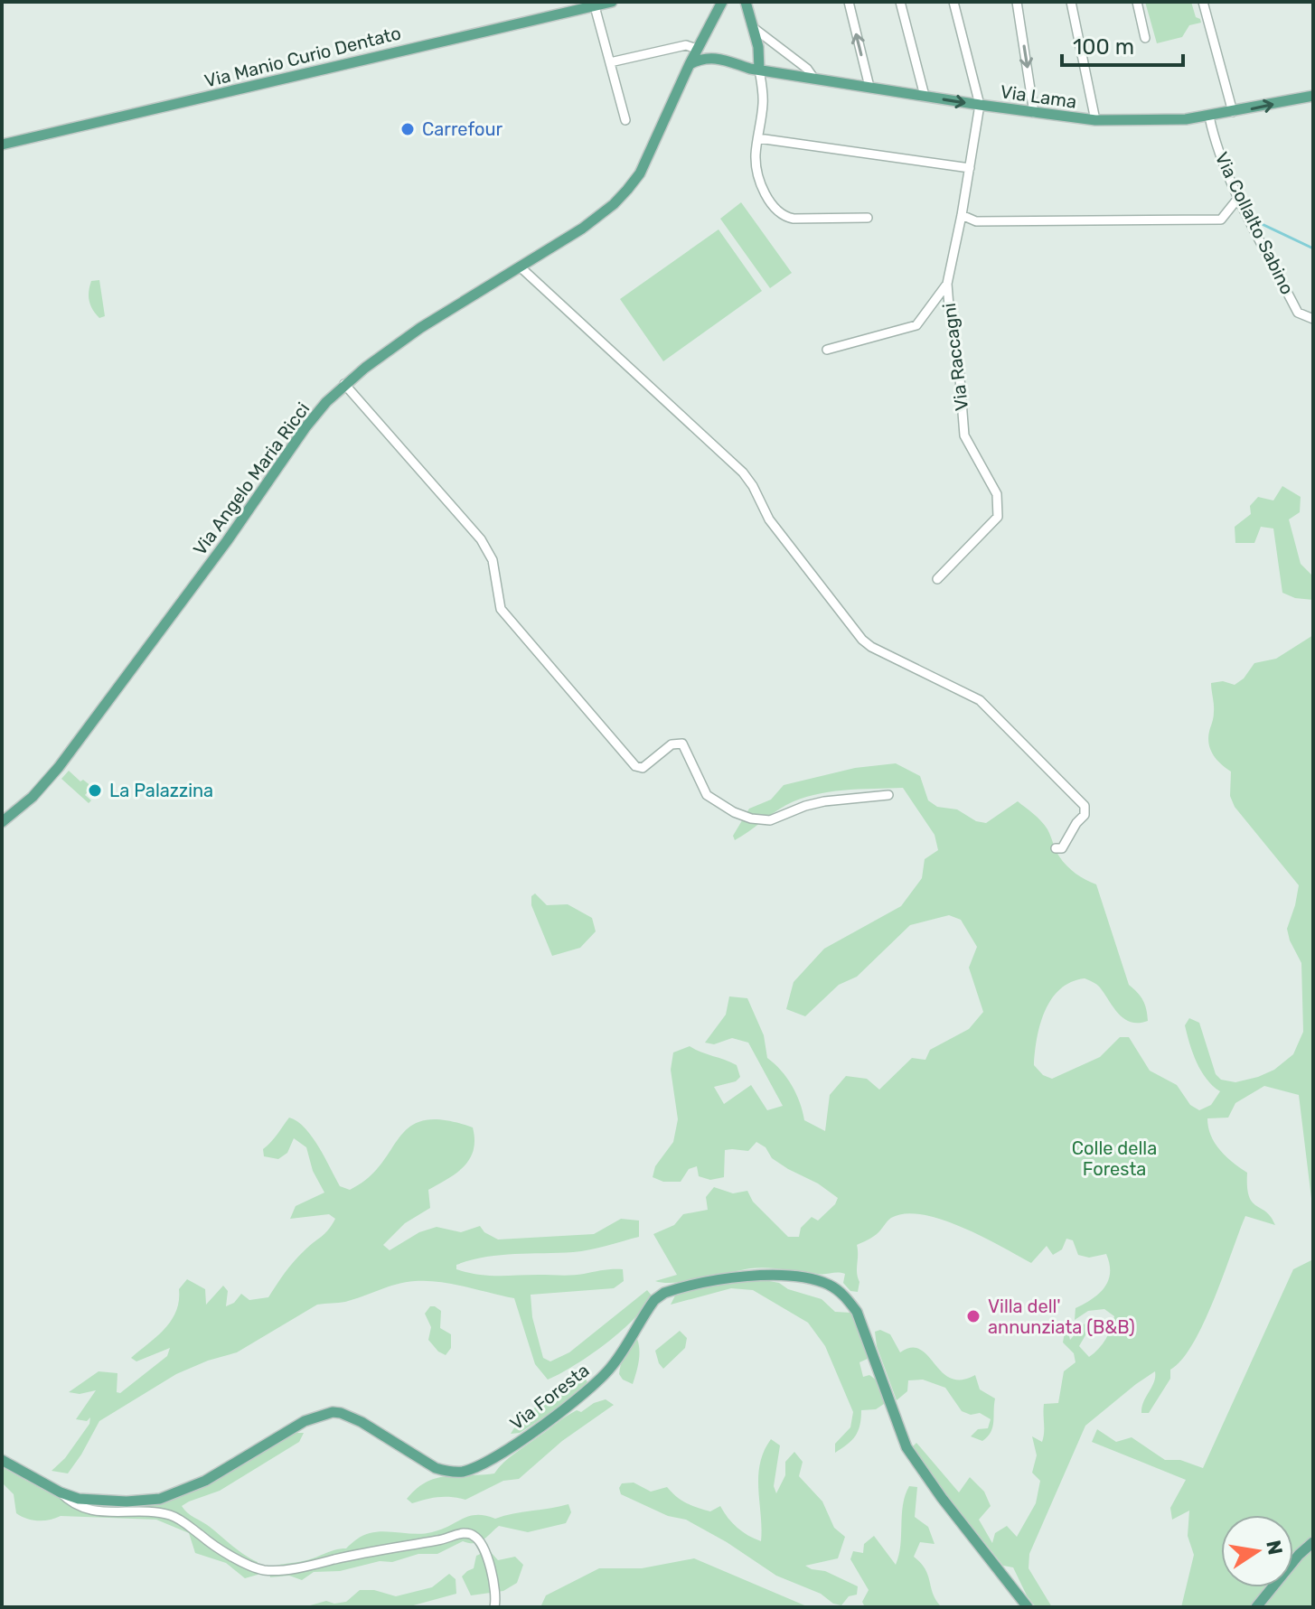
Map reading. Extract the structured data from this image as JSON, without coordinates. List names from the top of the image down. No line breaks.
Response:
{"streets":{"main road":["Via Manio Curio Dentato","Via Lama","Via Angelo Maria Ricci","Via Foresta"],"street":["Via Collalto Sabino","Via Raccagni"]},"crossings":[["Via Lama","Via Collalto Sabino"],["Via Lama","Via Raccagni"]],"parks":["Colle della Foresta"],"places":["Carrefour","La Palazzina","Villa dell' annunziata (B&B)"],"scale_bar":"100 m","north":"right"}
